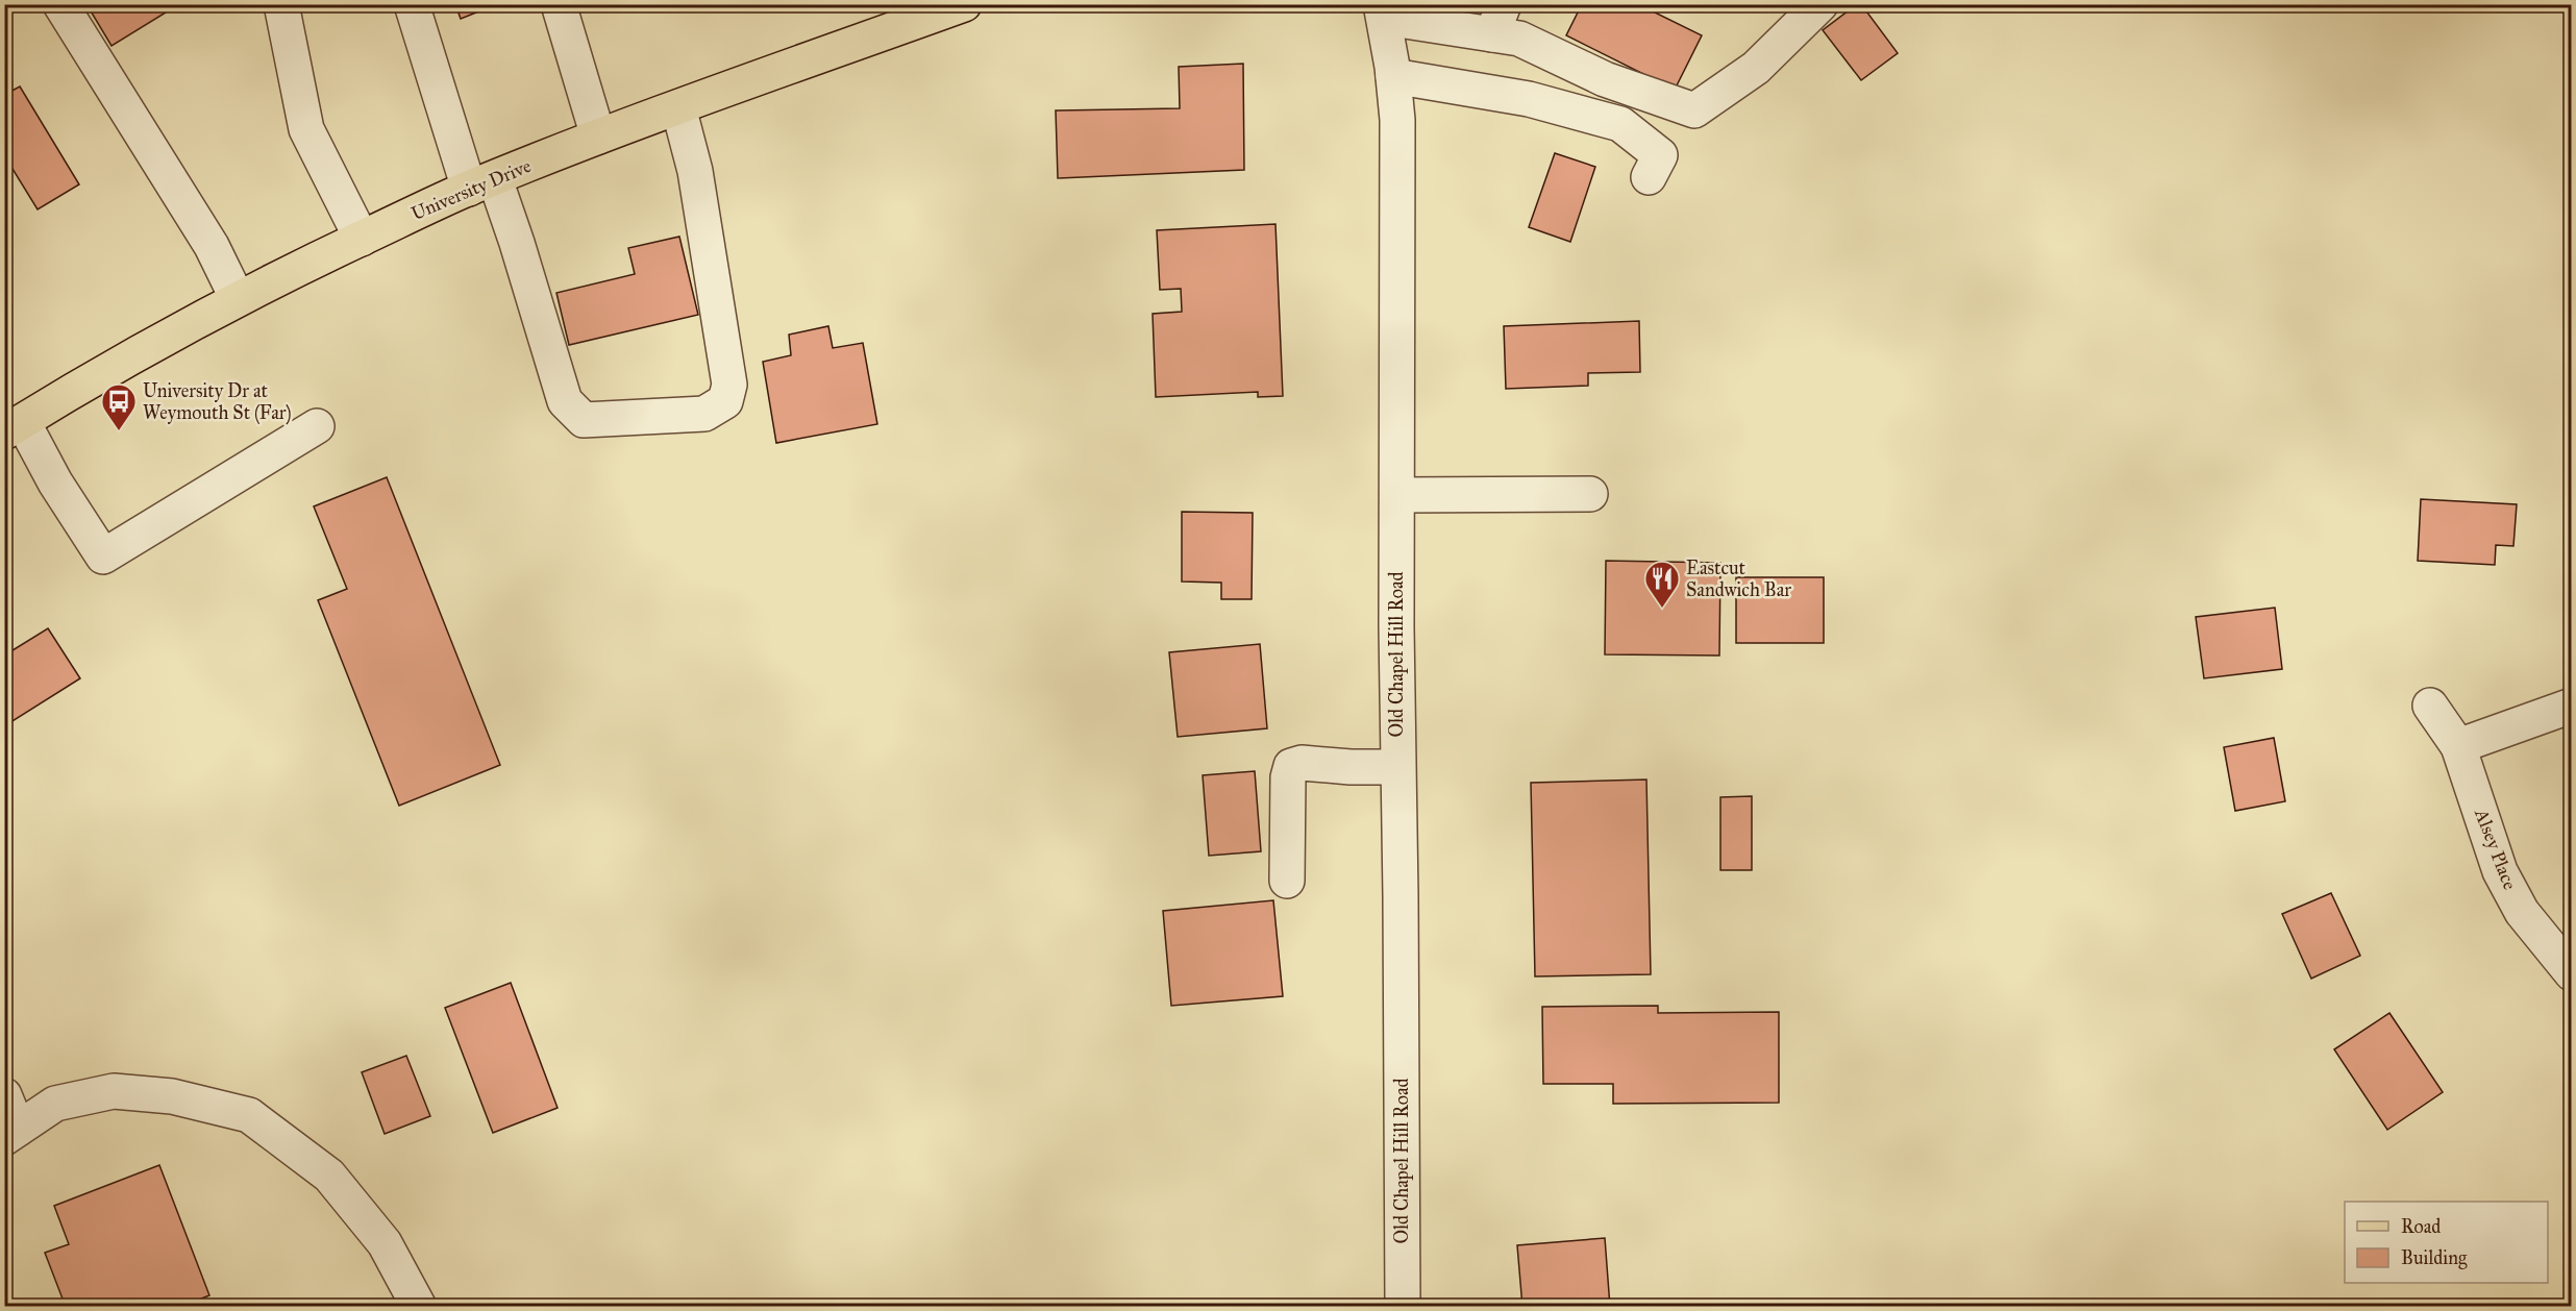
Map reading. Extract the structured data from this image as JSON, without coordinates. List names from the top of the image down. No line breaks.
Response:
{"streets":{"main road":["University Drive"],"street":["Old Chapel Hill Road","Alsey Place"]},"places":{"bus stop":["University Dr at Weymouth St (Far)"],"restaurant":["Eastcut Sandwich Bar"]},"legend":["Road","Building"]}
